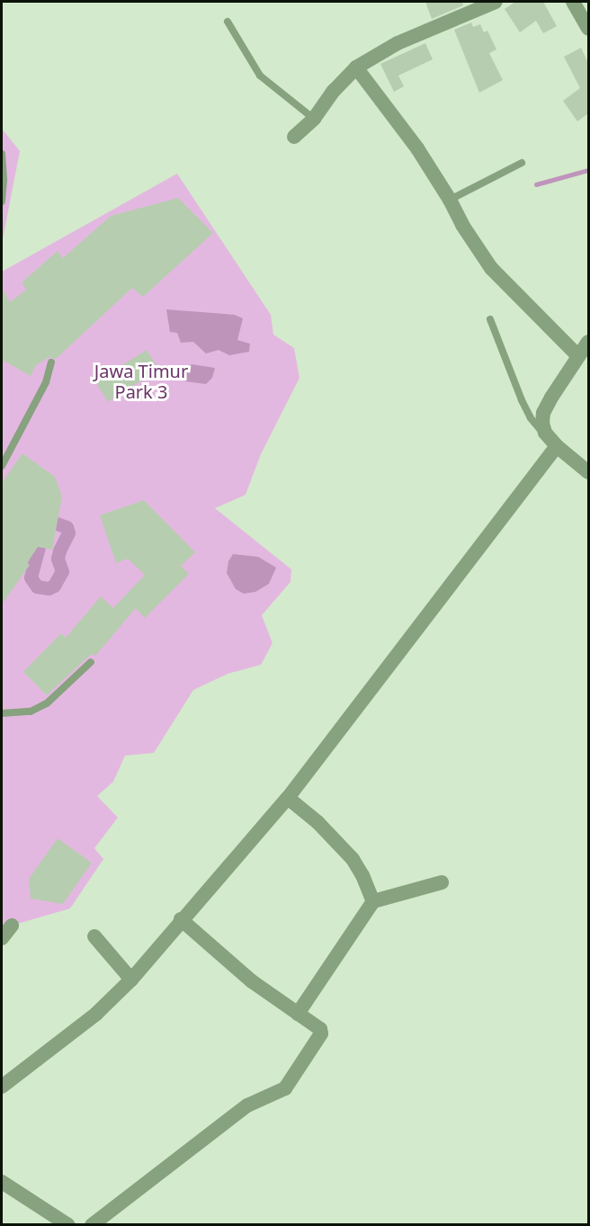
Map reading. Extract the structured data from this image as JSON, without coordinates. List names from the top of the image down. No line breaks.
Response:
{"parks":["Jawa Timur Park 3"]}
